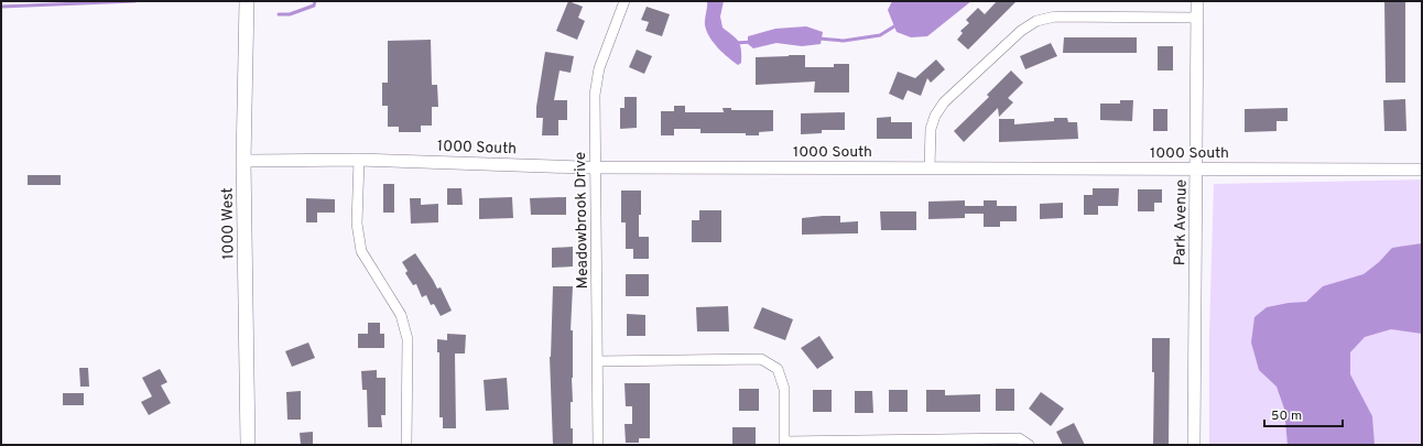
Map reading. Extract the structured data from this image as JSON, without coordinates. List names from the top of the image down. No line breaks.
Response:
{"streets":{"main road":["1000 West"],"street":["1000 South","Meadowbrook Drive","Park Avenue"]},"crossings":[["1000 South","Meadowbrook Drive"],["1000 South","Park Avenue"],["1000 South","1000 West"]],"scale_bar":"50 m"}
